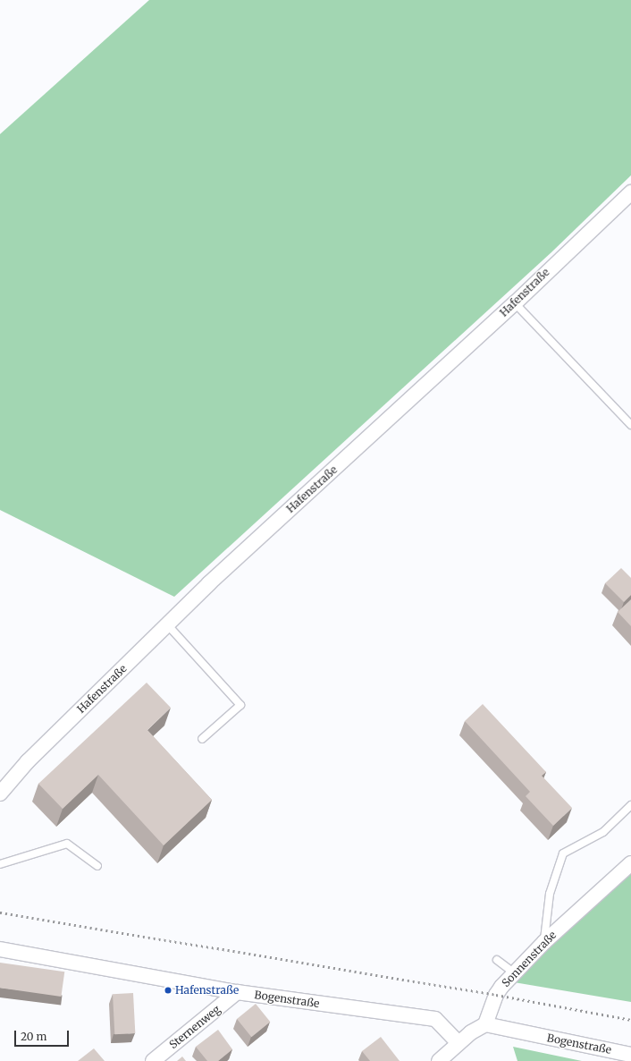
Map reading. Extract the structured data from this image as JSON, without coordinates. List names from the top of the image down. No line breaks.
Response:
{"streets":{"street":["Hafenstraße","Sonnenstraße","Bogenstraße","Sternenweg"]},"crossings":[["Sonnenstraße","Bogenstraße"],["Bogenstraße","Sternenweg"]],"places":["Hafenstraße"],"scale_bar":"20 m"}
